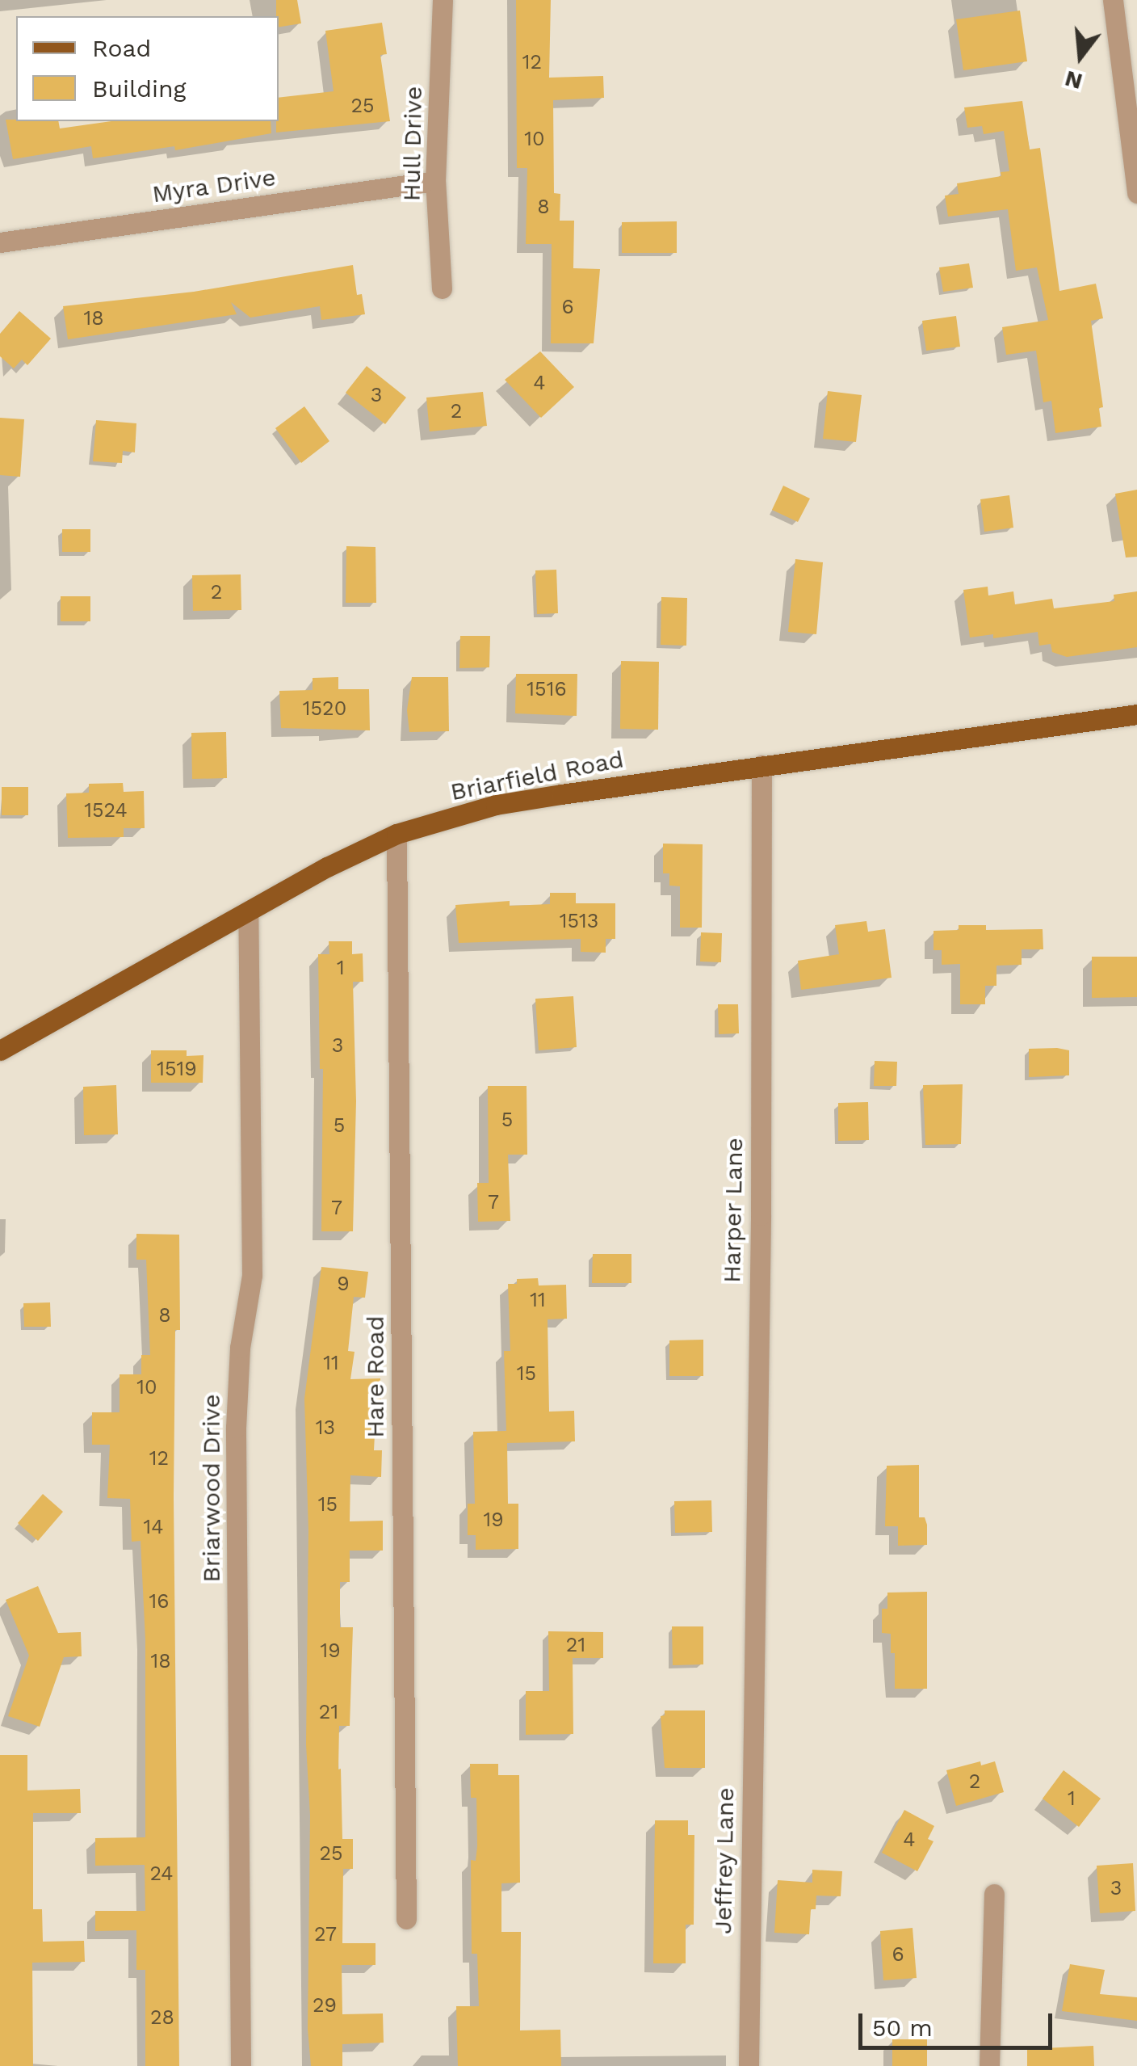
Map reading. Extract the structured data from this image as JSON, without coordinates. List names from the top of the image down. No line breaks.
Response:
{"streets":{"main road":["Briarfield Road"],"street":["Hull Drive","Myra Drive","Harper Lane","Hare Road","Briarwood Drive","Jeffrey Lane"]},"crossings":[["Hull Drive","Myra Drive"],["Briarfield Road","Harper Lane"],["Briarfield Road","Hare Road"],["Briarfield Road","Briarwood Drive"],["Harper Lane","Jeffrey Lane"]],"house_numbers":["12","25","10","8","6","18","4","3","2","2","1516","1520","1524","1513","1","3","1519","5","5","7","7","9","11","8","11","15","10","13","12","15","19","14","16","21","19","18","21","2","1","4","25","24","3","27","6","29","28"],"legend":["Road","Building"],"scale_bar":"50 m","north":"bottom"}
